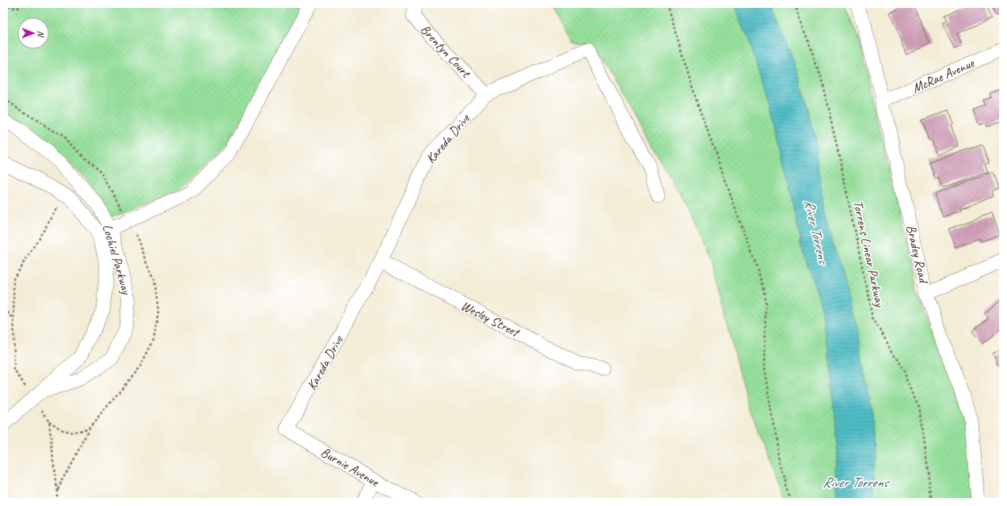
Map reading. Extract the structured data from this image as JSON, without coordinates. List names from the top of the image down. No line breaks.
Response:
{"streets":{"street":["Brentyn Court","McRae Avenue","Kareda Drive","Bradey Road","Lochiel Parkway","Wesley Street","Burnie Avenue"],"path":["Torrens Linear Parkway"]},"crossings":[["Brentyn Court","Kareda Drive"],["McRae Avenue","Bradey Road"],["Kareda Drive","Wesley Street"],["Kareda Drive","Burnie Avenue"]],"water":["River Torrens"],"north":"right"}
